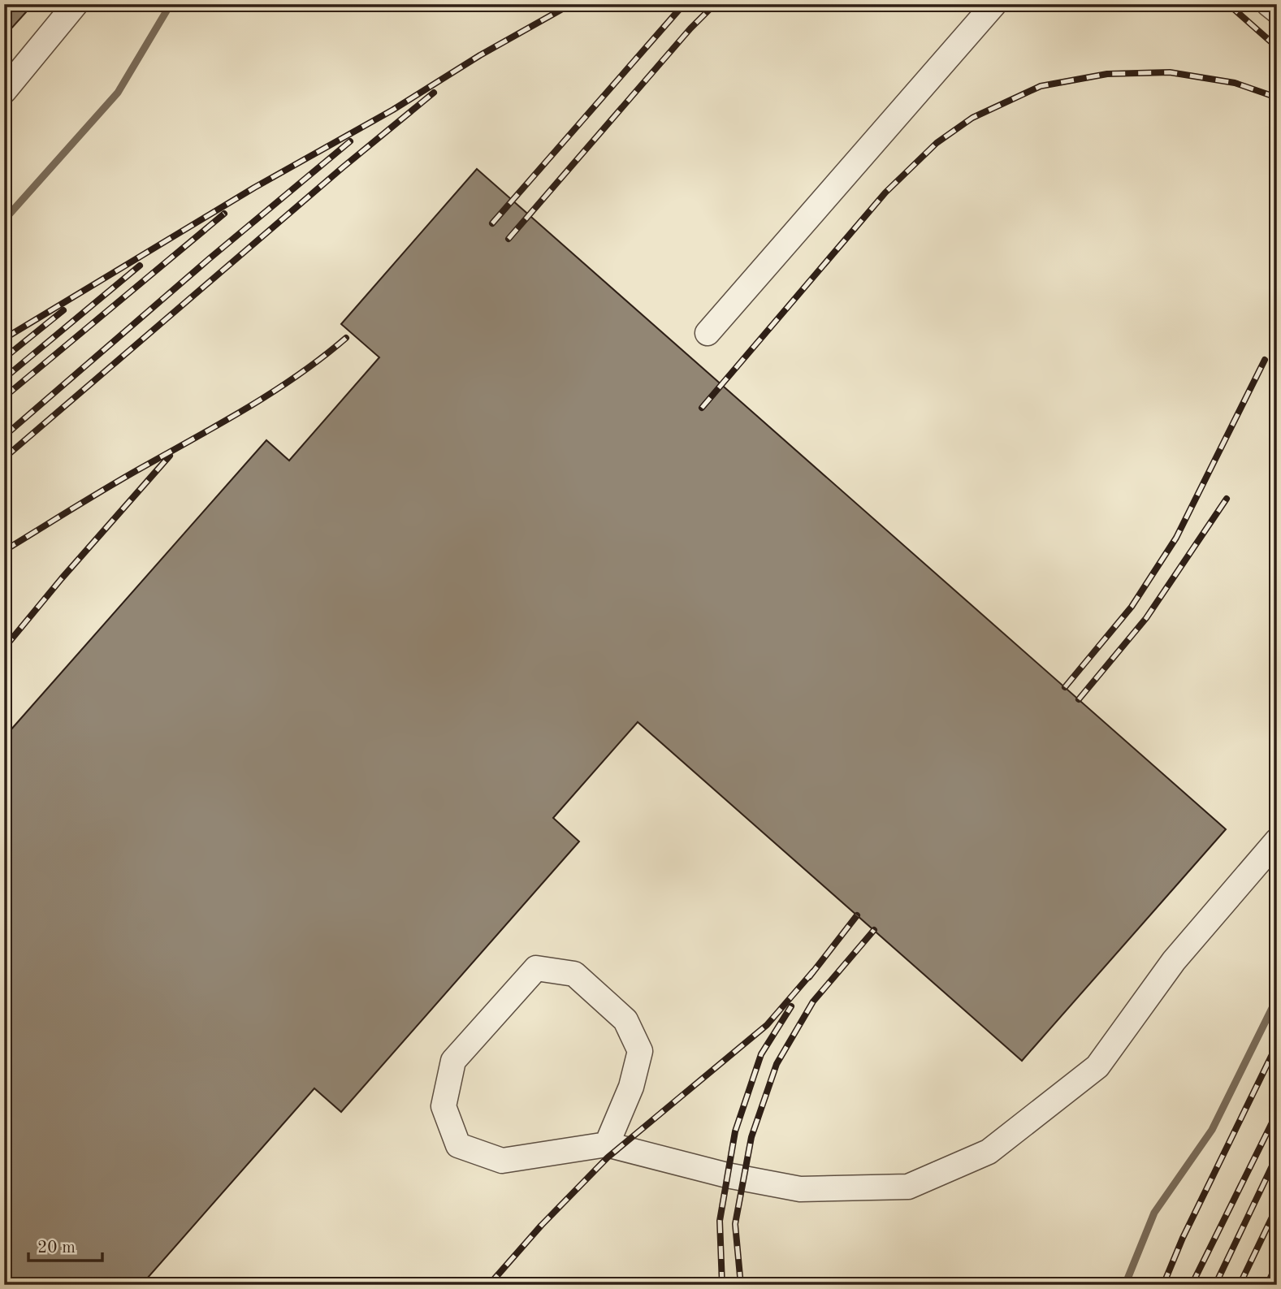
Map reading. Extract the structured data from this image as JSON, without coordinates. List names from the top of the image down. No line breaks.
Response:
{"scale_bar":"20 m"}
